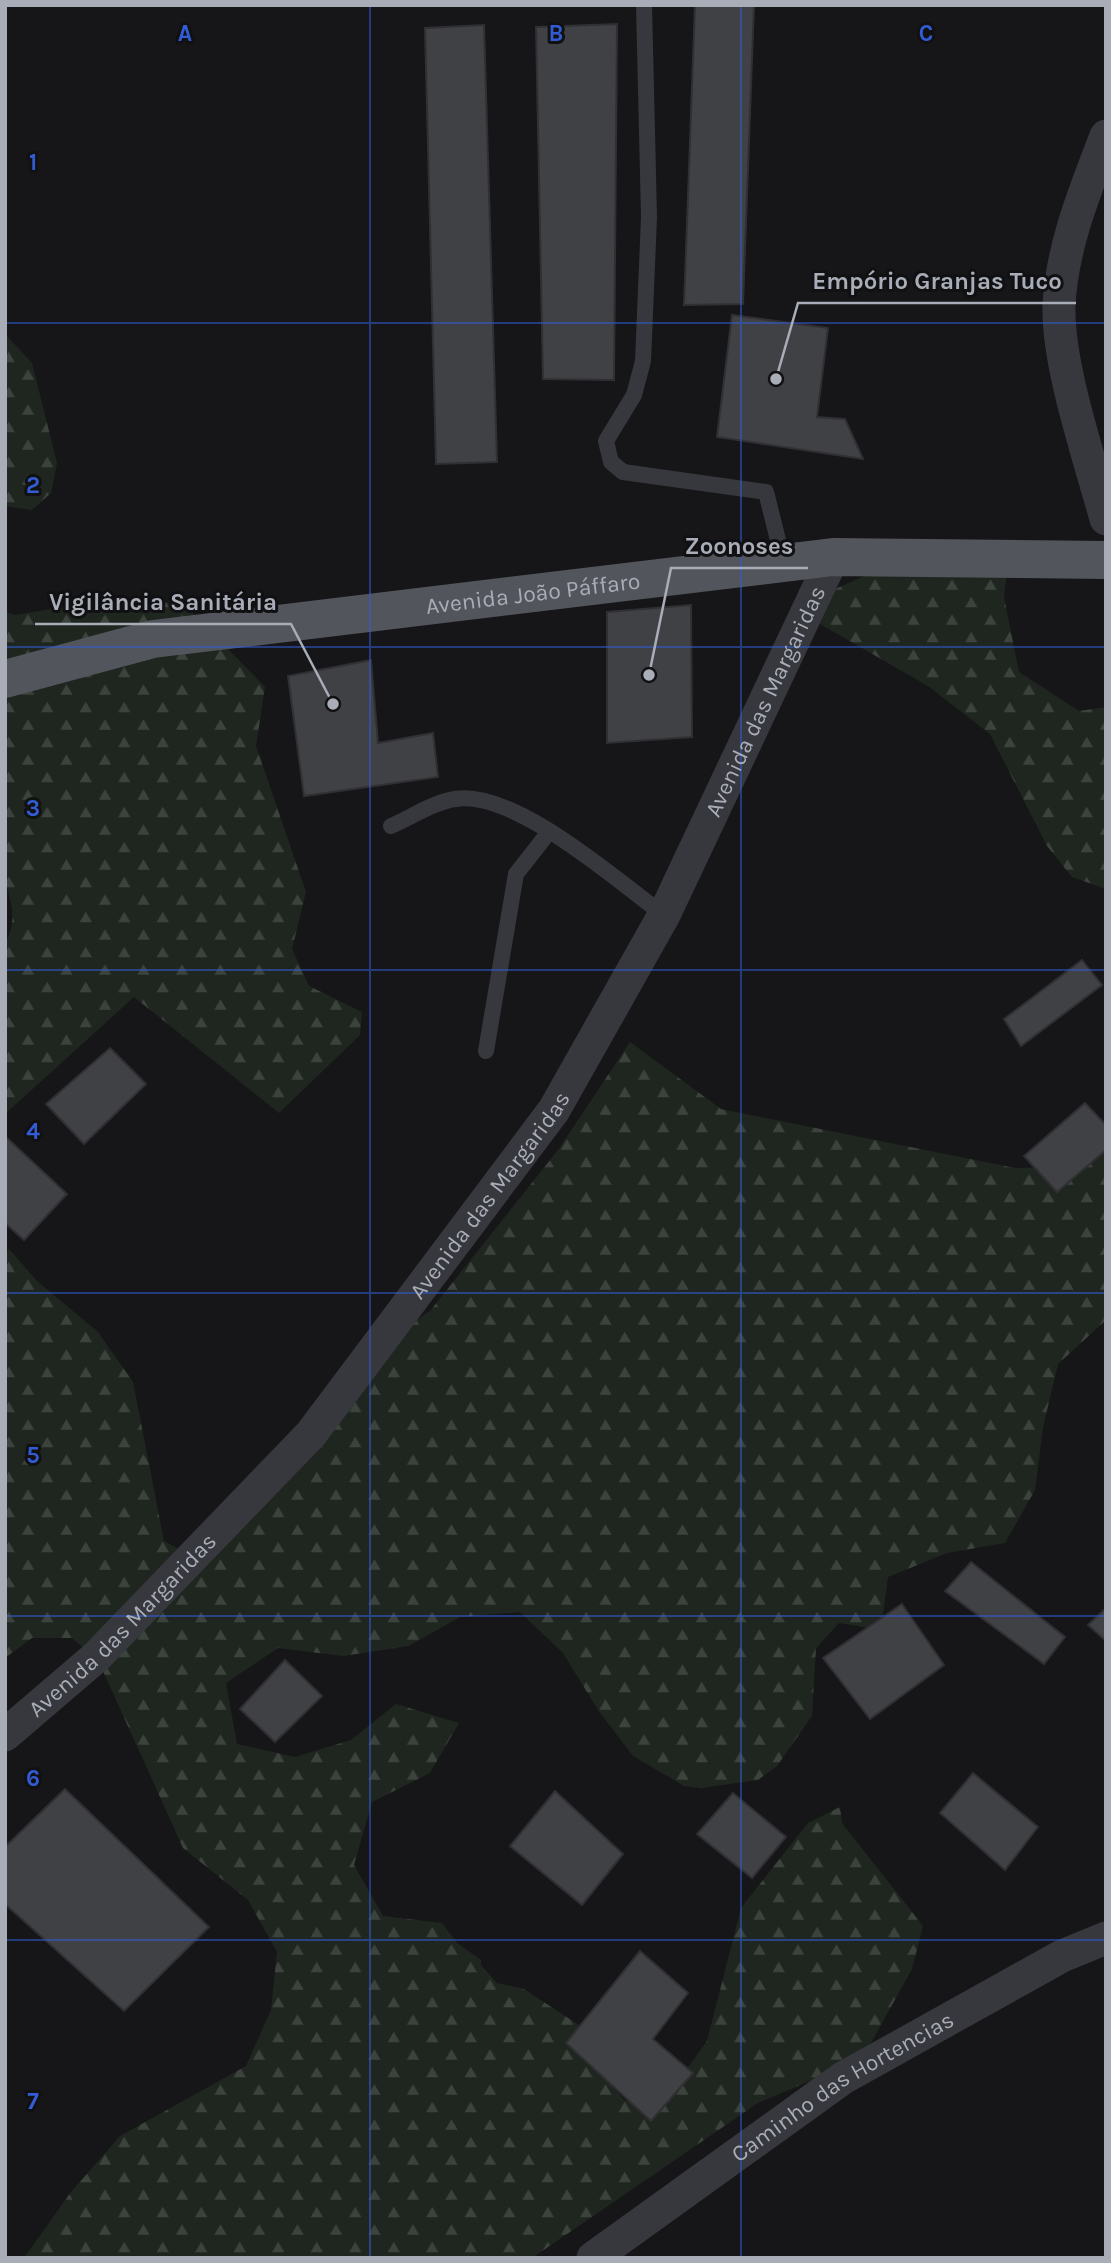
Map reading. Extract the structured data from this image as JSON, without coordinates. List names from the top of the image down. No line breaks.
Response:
{"streets":{"main road":["Avenida João Páffaro"],"street":["Avenida das Margaridas","Caminho das Hortencias"]},"crossings":[["Avenida João Páffaro","Avenida das Margaridas"]],"places":["Empório Granjas Tuco","Zoonoses","Vigilância Sanitária"],"grid":{"columns":["A","B","C"],"rows":["1","2","3","4","5","6","7"]}}
